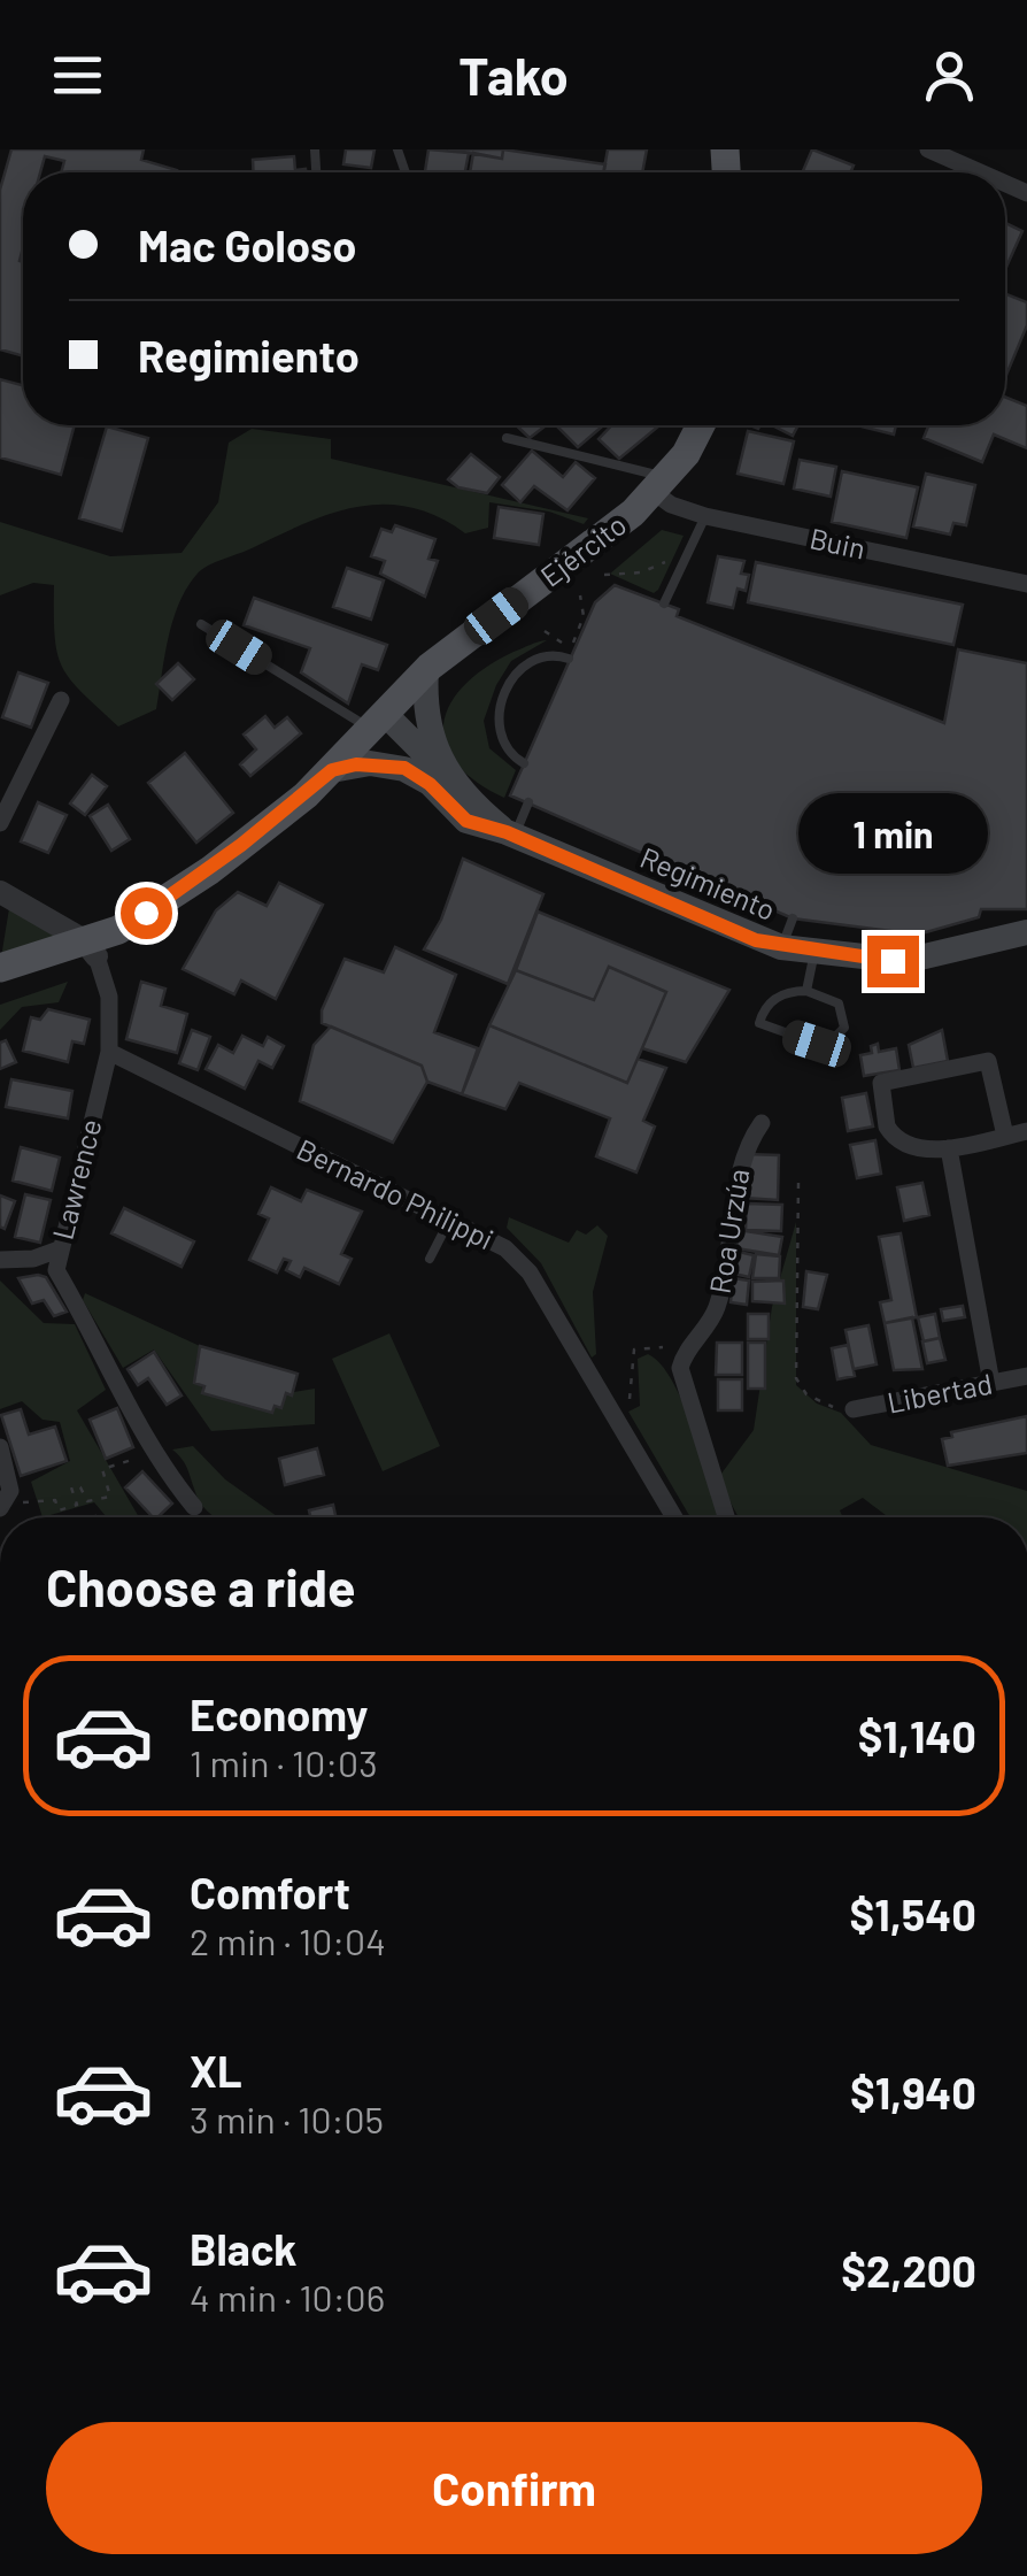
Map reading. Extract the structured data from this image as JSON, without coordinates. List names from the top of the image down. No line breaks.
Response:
{"streets":{"main road":["Ejército","Regimiento"],"street":["Buin","Lawrence","Bernardo Philippi","Roa Urzúa","Libertad"]},"crossings":[["Buin","Ejército"],["Ejército","Regimiento"],["Ejército","Lawrence"],["Lawrence","Bernardo Philippi"]],"page":{"header":"Tako","banner":["Mac Goloso","Regimiento"],"bubble":"1 min","heading":"Choose a ride","list":[{"name":"Economy","note":"1 min · 10:03","value":"$1,140"},{"name":"Comfort","note":"2 min · 10:04","value":"$1,540"},{"name":"XL","note":"3 min · 10:05","value":"$1,940"},{"name":"Black","note":"4 min · 10:06","value":"$2,200"}],"buttons":"Confirm"}}
